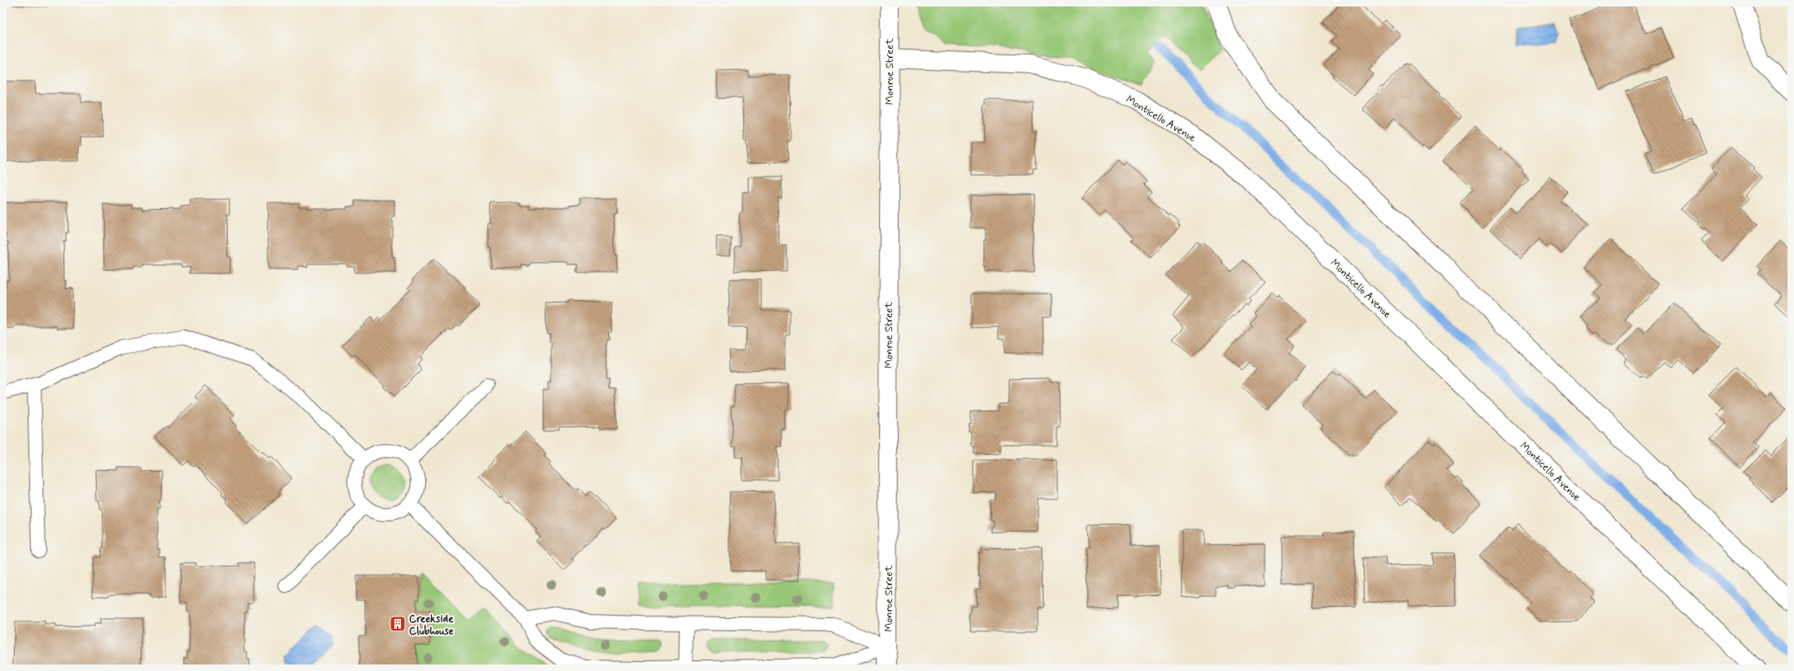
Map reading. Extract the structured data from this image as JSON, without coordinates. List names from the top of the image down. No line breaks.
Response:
{"streets":{"street":["Monroe Street","Monticello Avenue"]},"crossings":[["Monroe Street","Monticello Avenue"]],"places":{"building":["Creekside Clubhouse"]}}
